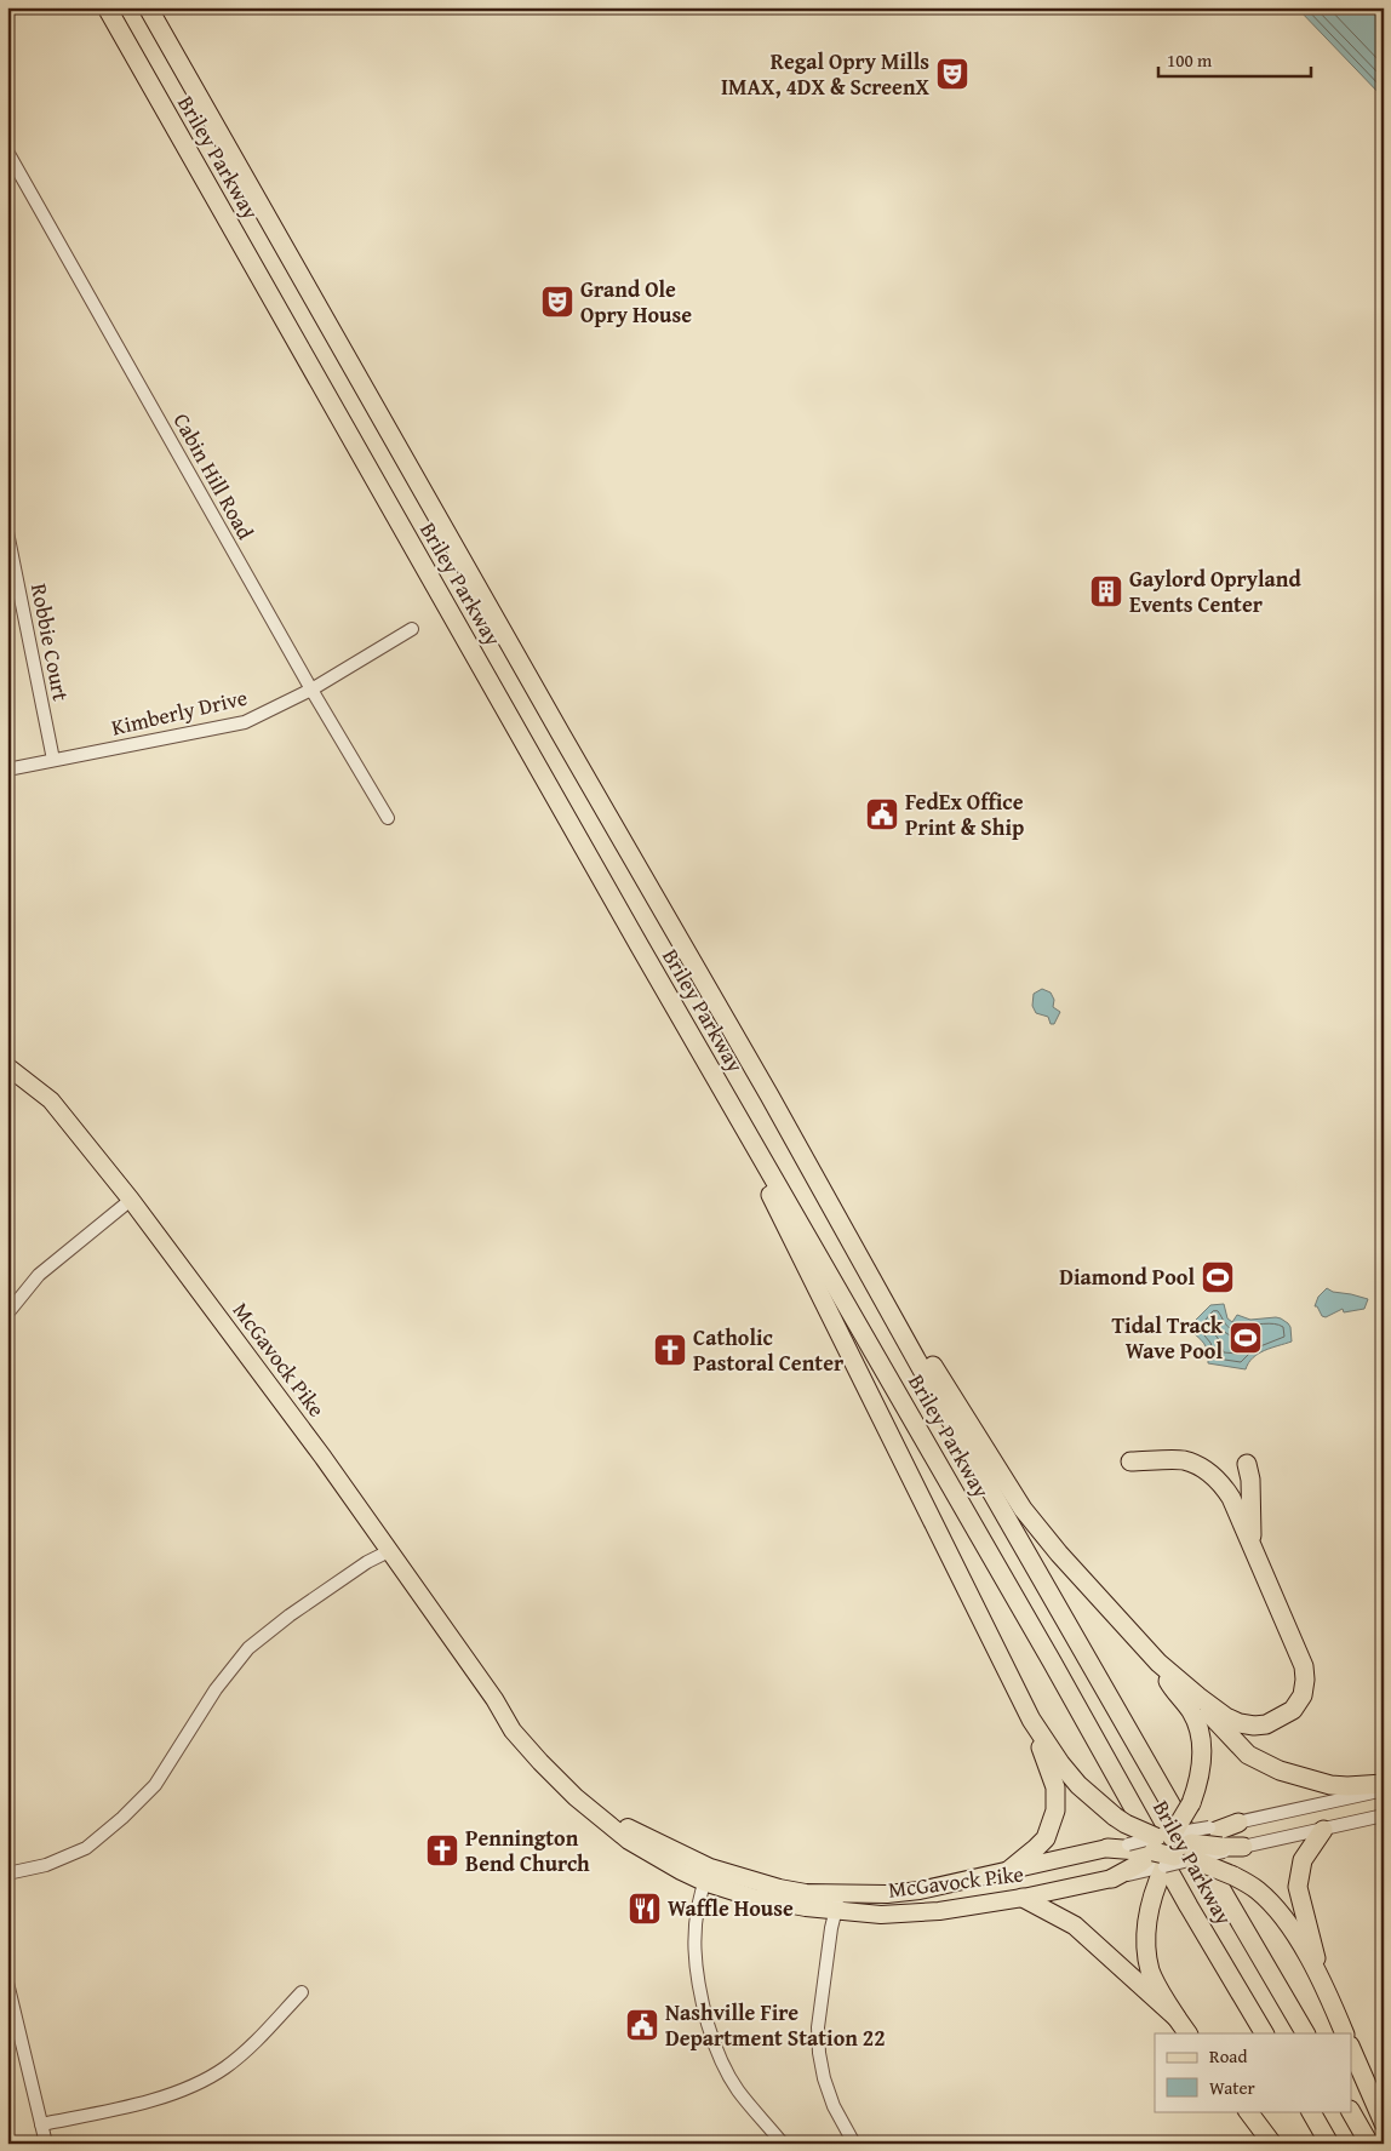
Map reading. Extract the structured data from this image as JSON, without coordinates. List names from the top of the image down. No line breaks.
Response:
{"streets":{"highway":["Briley Parkway"],"main road":["McGavock Pike"],"street":["Cabin Hill Road","Robbie Court","Kimberly Drive"]},"crossings":[["Cabin Hill Road","Kimberly Drive"],["Robbie Court","Kimberly Drive"]],"places":{"theatre":["Regal Opry Mills IMAX, 4DX & ScreenX","Grand Ole Opry House"],"building":["Gaylord Opryland Events Center"],"public building":["FedEx Office Print & Ship","Nashville Fire Department Station 22"],"sports":["Diamond Pool","Tidal Track Wave Pool"],"church":["Catholic Pastoral Center","Pennington Bend Church"],"restaurant":["Waffle House"]},"legend":["Road","Water"],"scale_bar":"100 m"}
